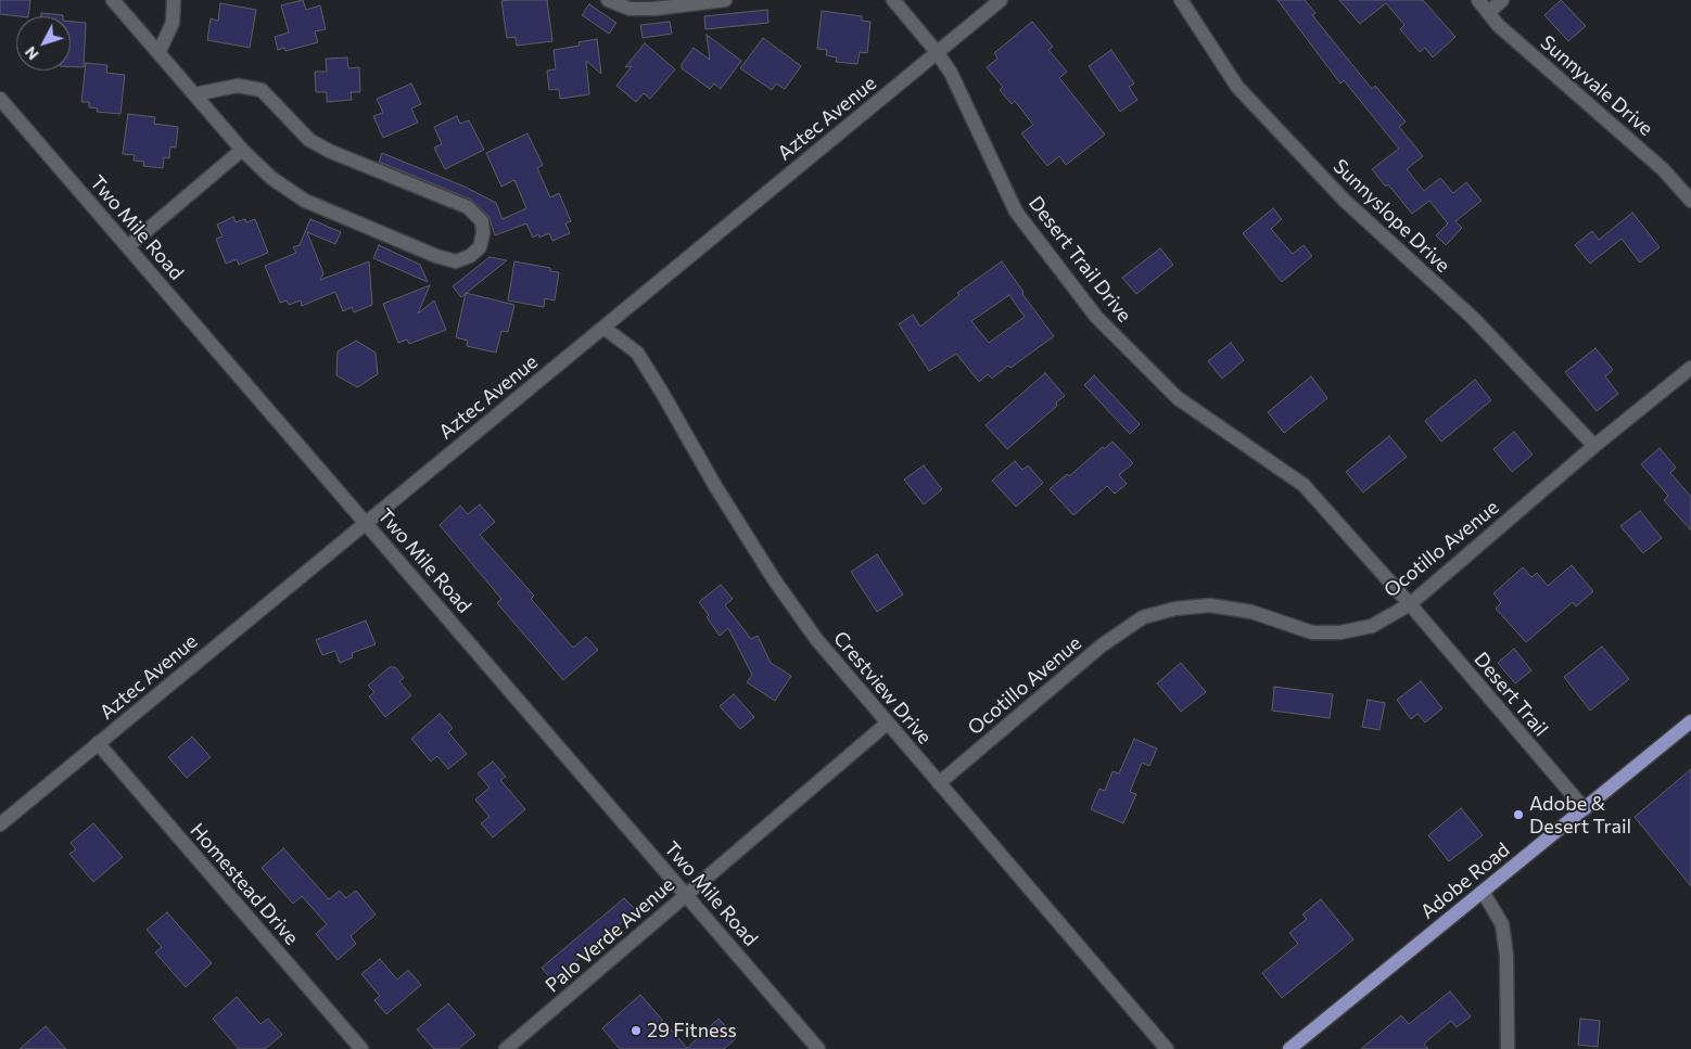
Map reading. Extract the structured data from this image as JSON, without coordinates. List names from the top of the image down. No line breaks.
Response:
{"streets":{"main road":["Adobe Road"],"street":["Sunnyvale Drive","Aztec Avenue","Sunnyslope Drive","Two Mile Road","Desert Trail Drive","Ocotillo Avenue","Crestview Drive","Desert Trail","Homestead Drive","Palo Verde Avenue"]},"crossings":[["Aztec Avenue","Two Mile Road"],["Aztec Avenue","Desert Trail Drive"],["Aztec Avenue","Crestview Drive"],["Aztec Avenue","Homestead Drive"],["Sunnyslope Drive","Ocotillo Avenue"],["Two Mile Road","Palo Verde Avenue"],["Desert Trail Drive","Ocotillo Avenue"],["Desert Trail Drive","Desert Trail"],["Ocotillo Avenue","Crestview Drive"],["Ocotillo Avenue","Desert Trail"],["Crestview Drive","Palo Verde Avenue"],["Desert Trail","Adobe Road"]],"places":["Adobe & Desert Trail","29 Fitness"],"north":"bottom left"}
